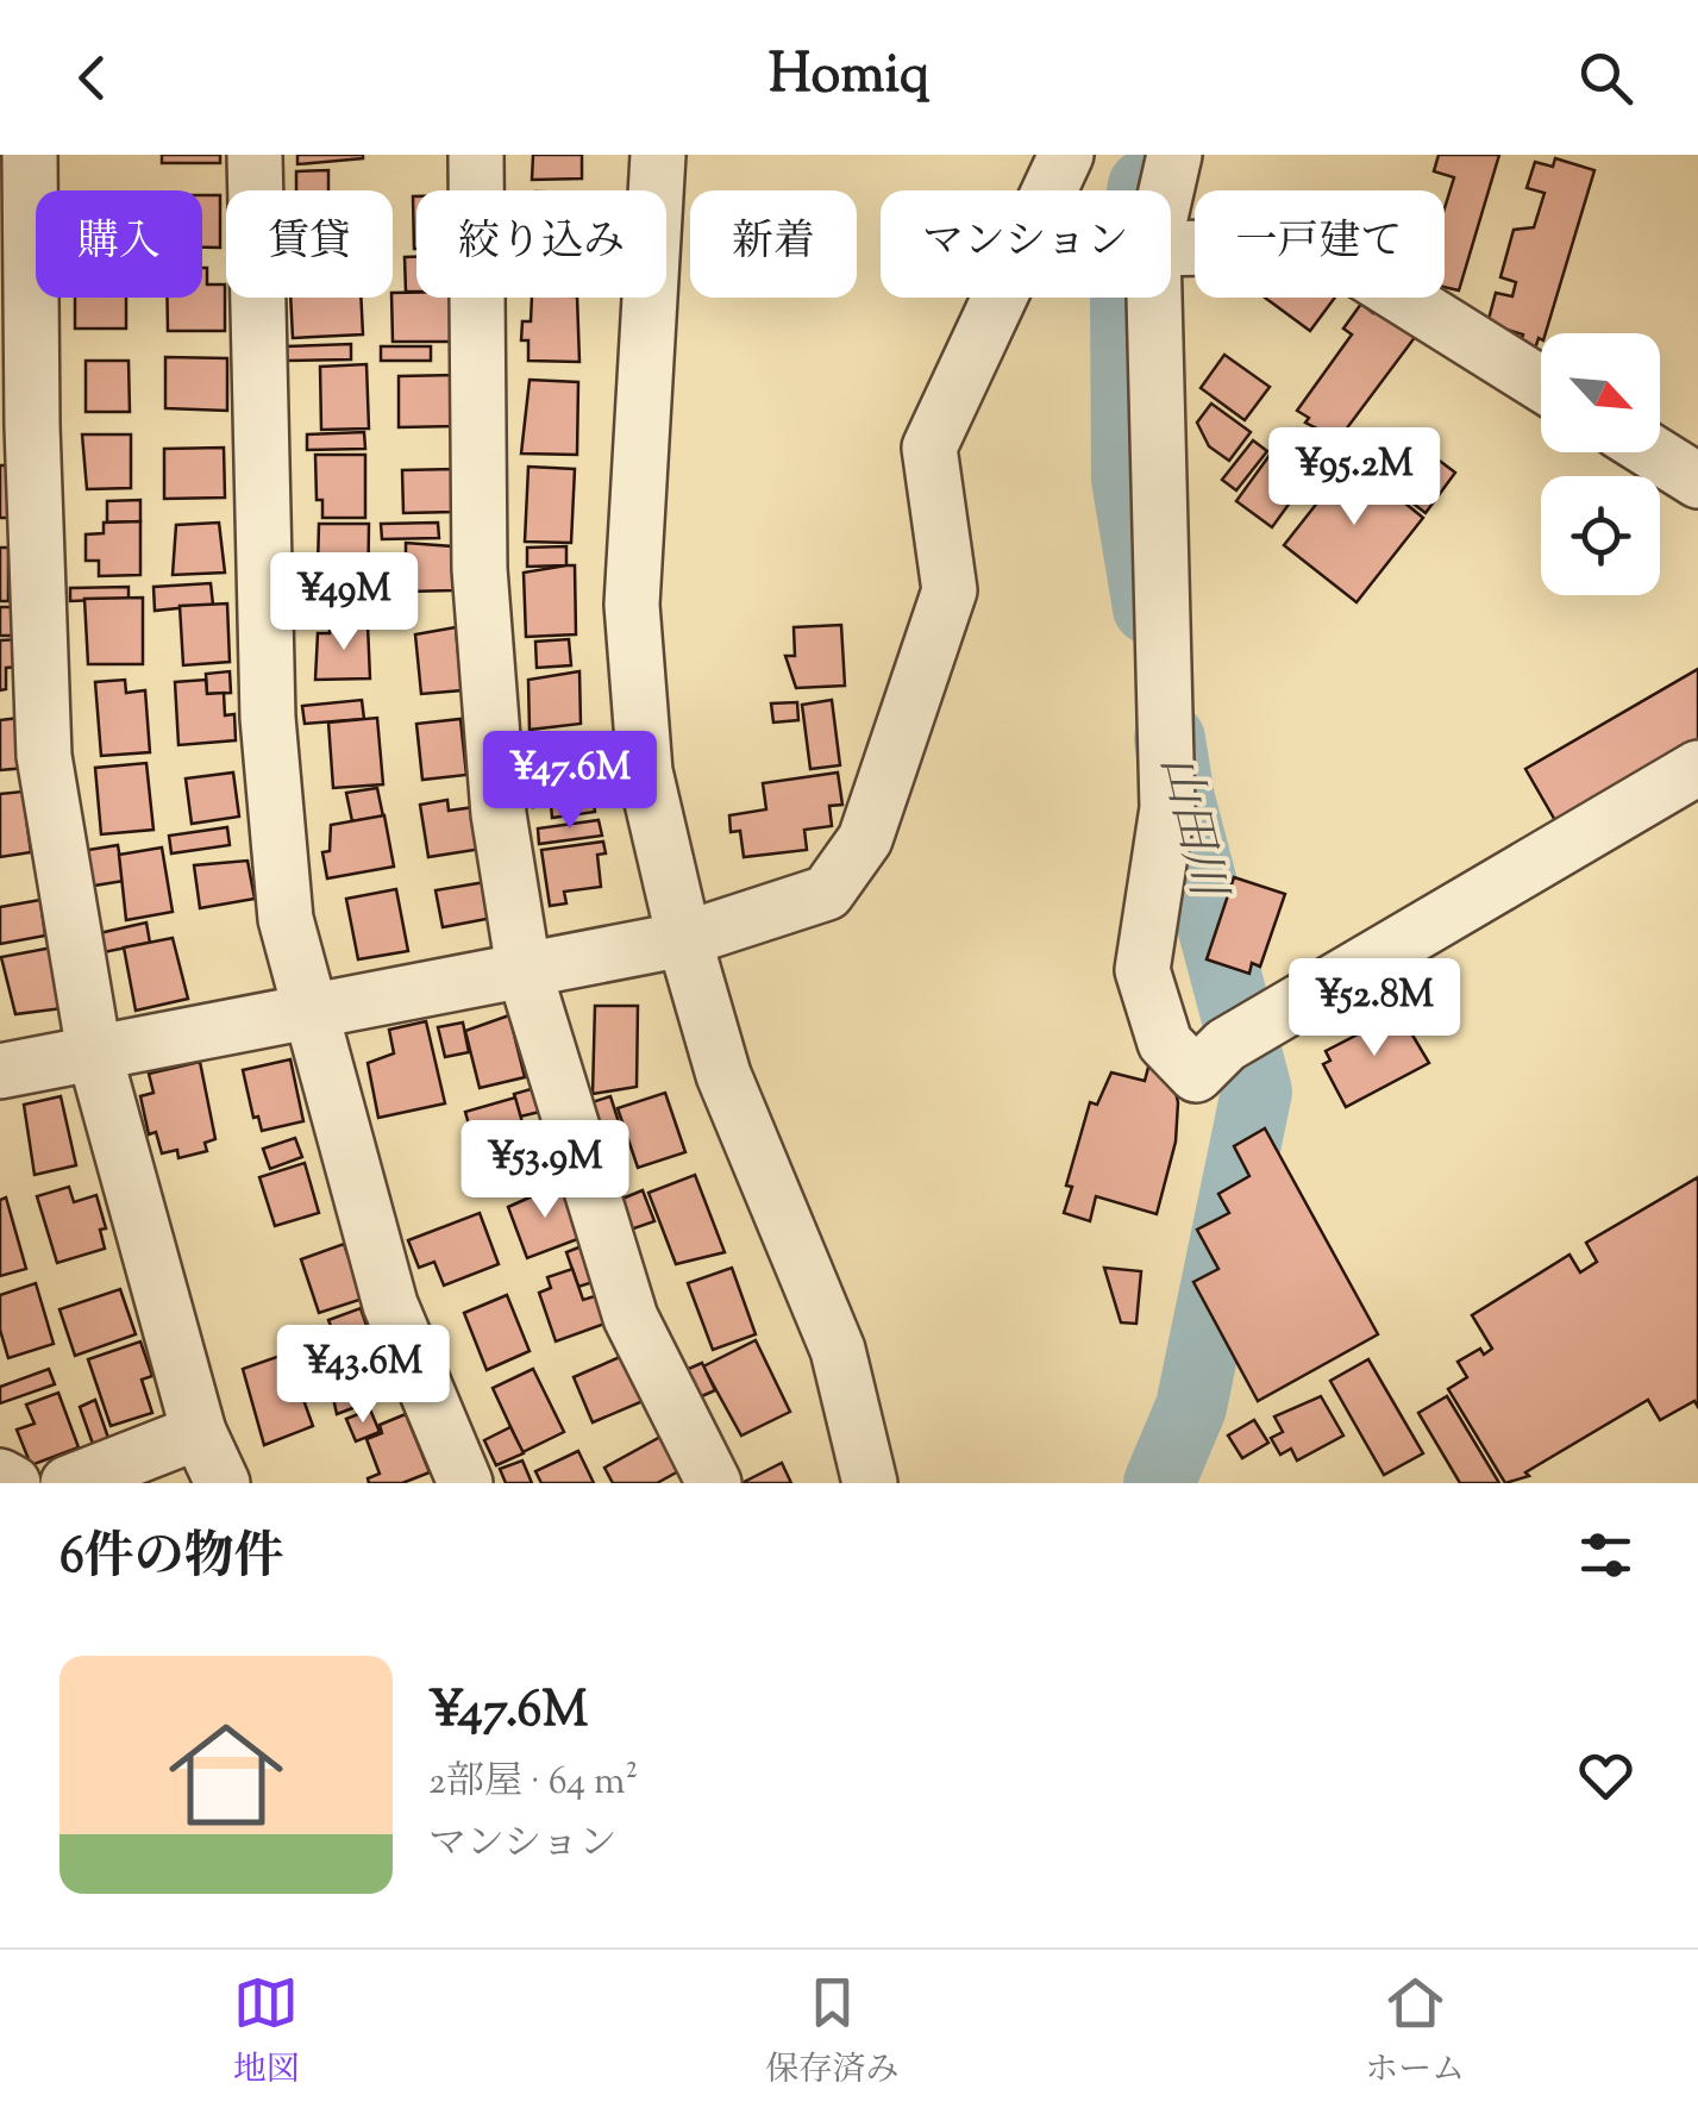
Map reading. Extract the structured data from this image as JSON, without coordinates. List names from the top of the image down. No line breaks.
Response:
{"water":["山田川"],"north":"bottom right","page":{"header":"Homiq","chip":["購入","賃貸","絞り込み","新着","マンション","一戸建て"],"price":["¥95.2M","¥49M","¥47.6M","¥52.8M","¥53.9M","¥43.6M"],"heading":"6件の物件","list":[{"name":"¥47.6M","note":"2部屋 · 64 m² · マンション"}],"tabs":["地図","保存済み","ホーム"]}}
